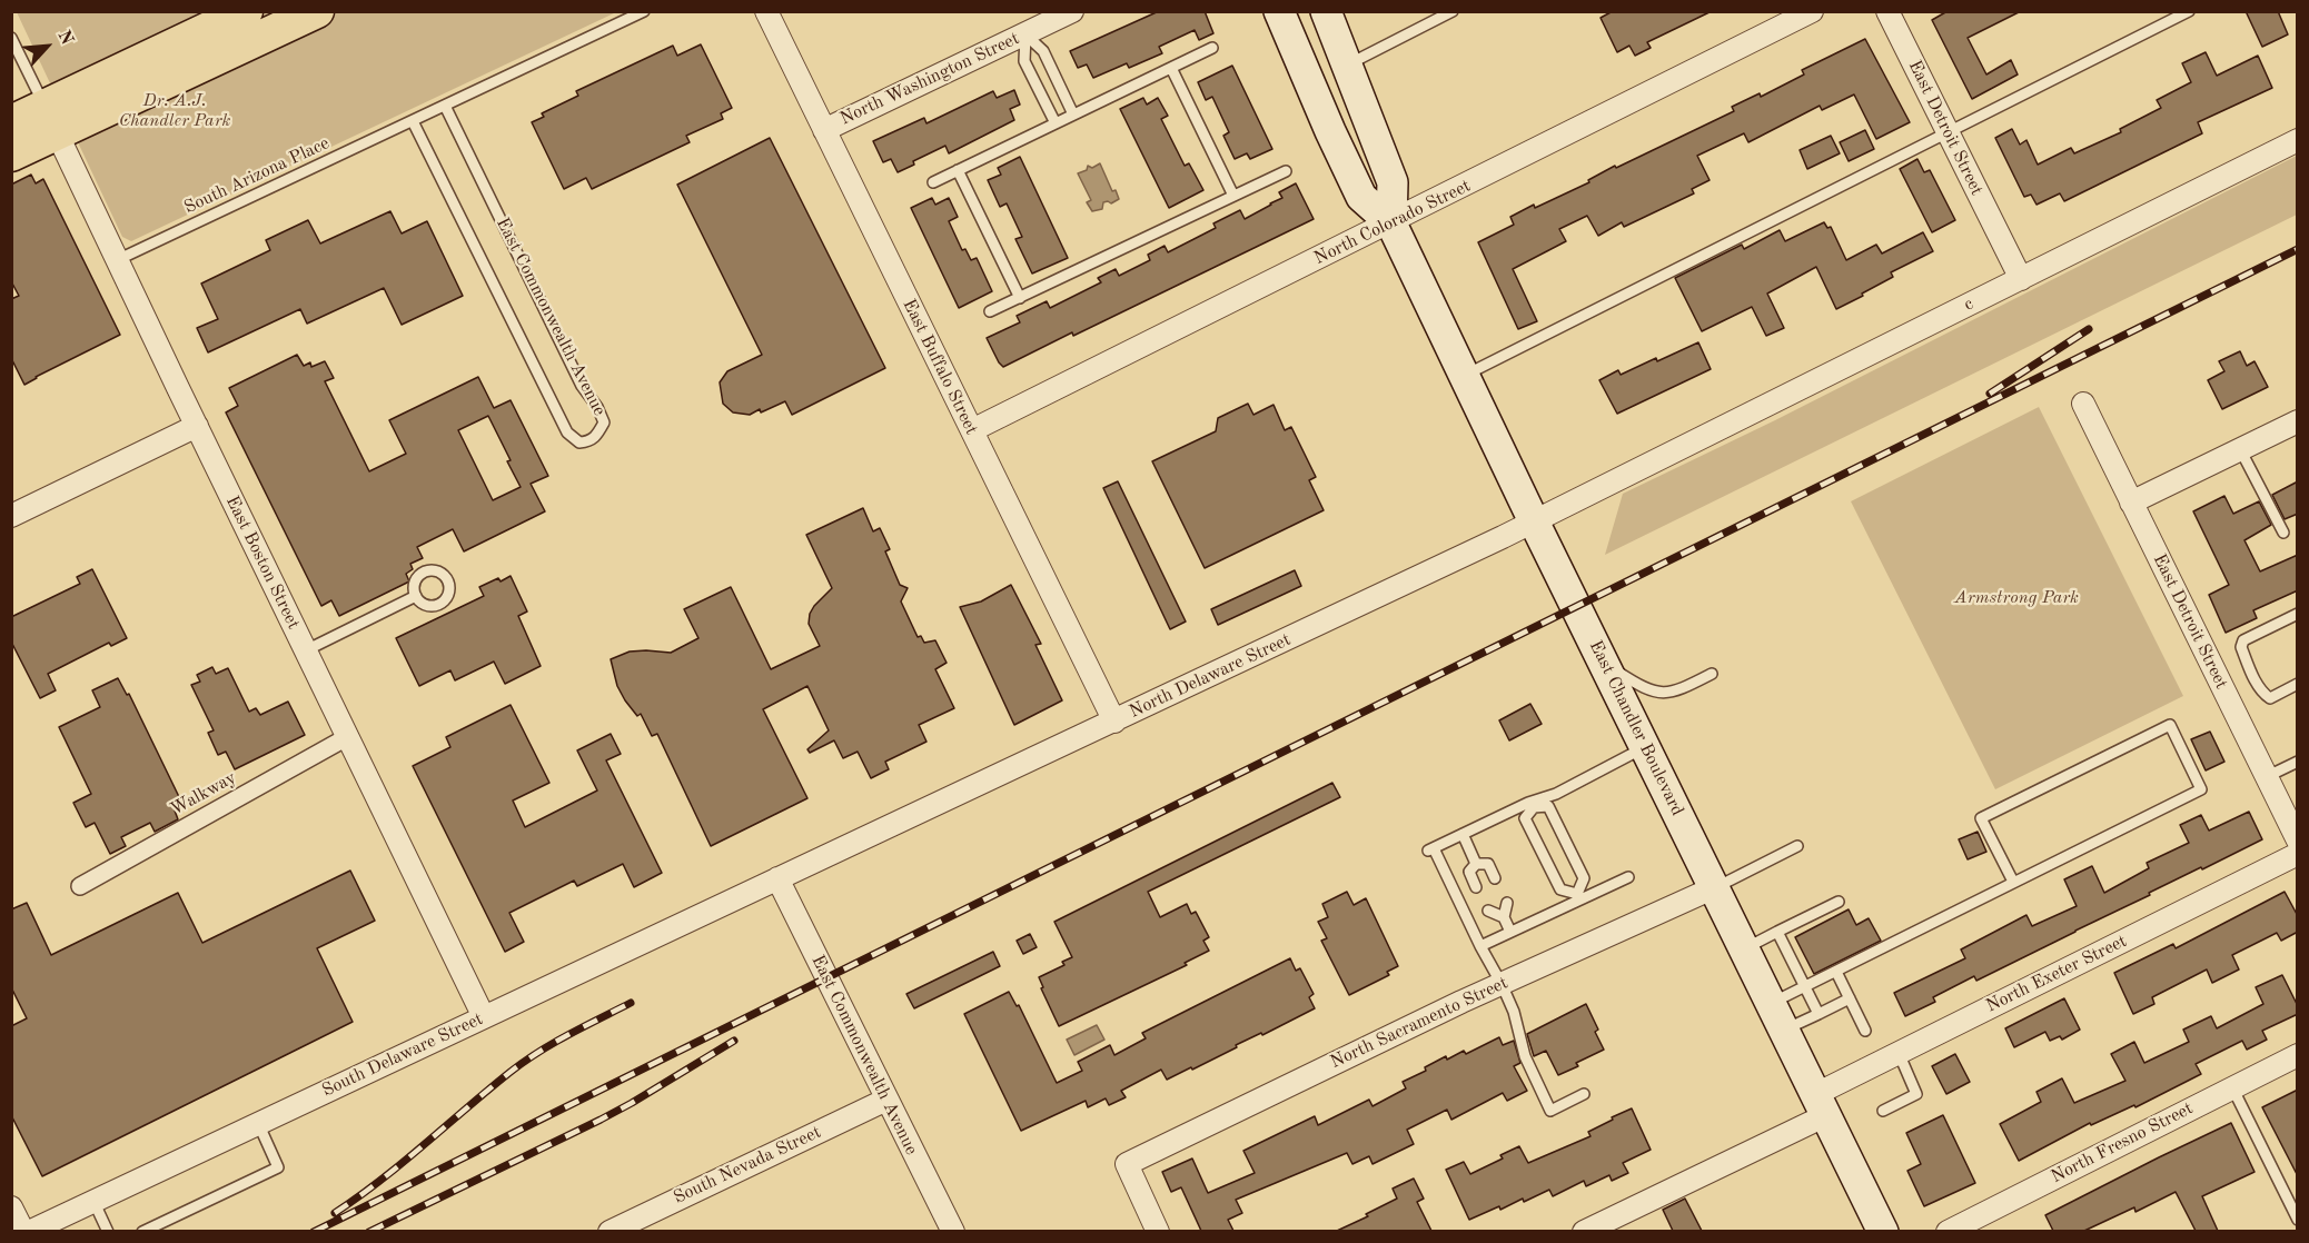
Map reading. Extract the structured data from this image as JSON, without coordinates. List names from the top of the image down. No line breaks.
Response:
{"streets":{"main road":["East Chandler Boulevard"],"street":["North Washington Street","East Detroit Street","North Colorado Street","c","East Commonwealth Avenue","East Buffalo Street","East Boston Street","North Delaware Street","Walkway","North Exeter Street","North Sacramento Street","South Delaware Street","North Fresno Street","South Nevada Street"],"lane":["South Arizona Place"]},"crossings":[["North Washington Street","East Buffalo Street"],["East Detroit Street","c"],["South Arizona Place","East Commonwealth Avenue"],["South Arizona Place","East Boston Street"],["North Colorado Street","East Buffalo Street"],["North Colorado Street","East Chandler Boulevard"],["c","North Delaware Street"],["East Commonwealth Avenue","North Delaware Street"],["East Commonwealth Avenue","South Delaware Street"],["East Commonwealth Avenue","South Nevada Street"],["East Buffalo Street","North Delaware Street"],["East Boston Street","Walkway"],["East Boston Street","South Delaware Street"],["North Delaware Street","East Chandler Boulevard"],["North Delaware Street","South Delaware Street"],["East Chandler Boulevard","North Exeter Street"],["East Chandler Boulevard","North Sacramento Street"]],"parks":["Dr. A.J. Chandler Park","Armstrong Park"],"north":"top right"}
